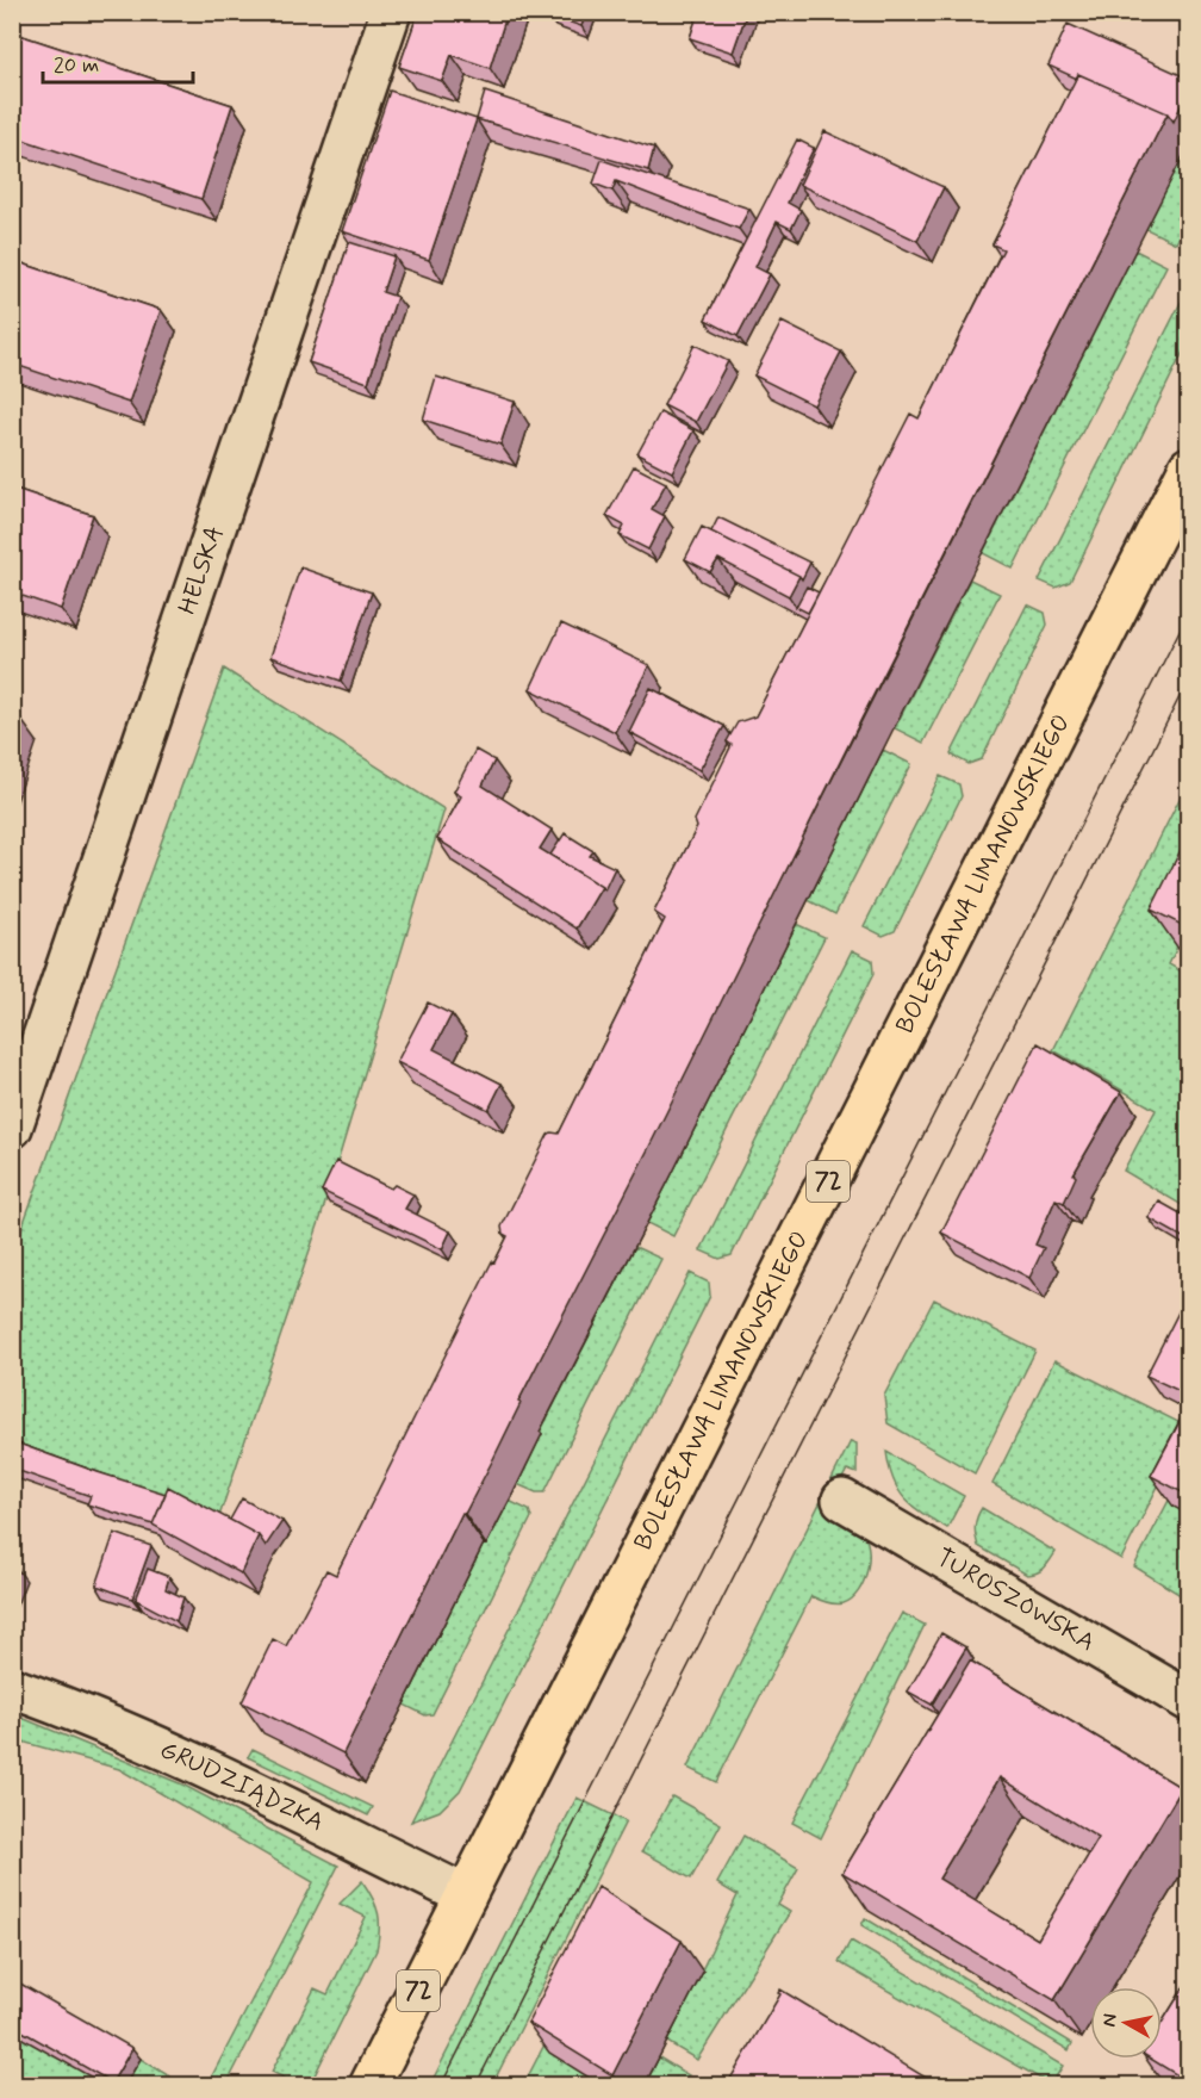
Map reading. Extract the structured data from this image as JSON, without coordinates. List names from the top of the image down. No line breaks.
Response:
{"streets":{"main road":["BOLESŁAWA LIMANOWSKIEGO","72"],"street":["HELSKA","TUROSZOWSKA","GRUDZIĄDZKA"]},"crossings":[["BOLESŁAWA LIMANOWSKIEGO","GRUDZIĄDZKA"]],"scale_bar":"20 m","north":"left"}
